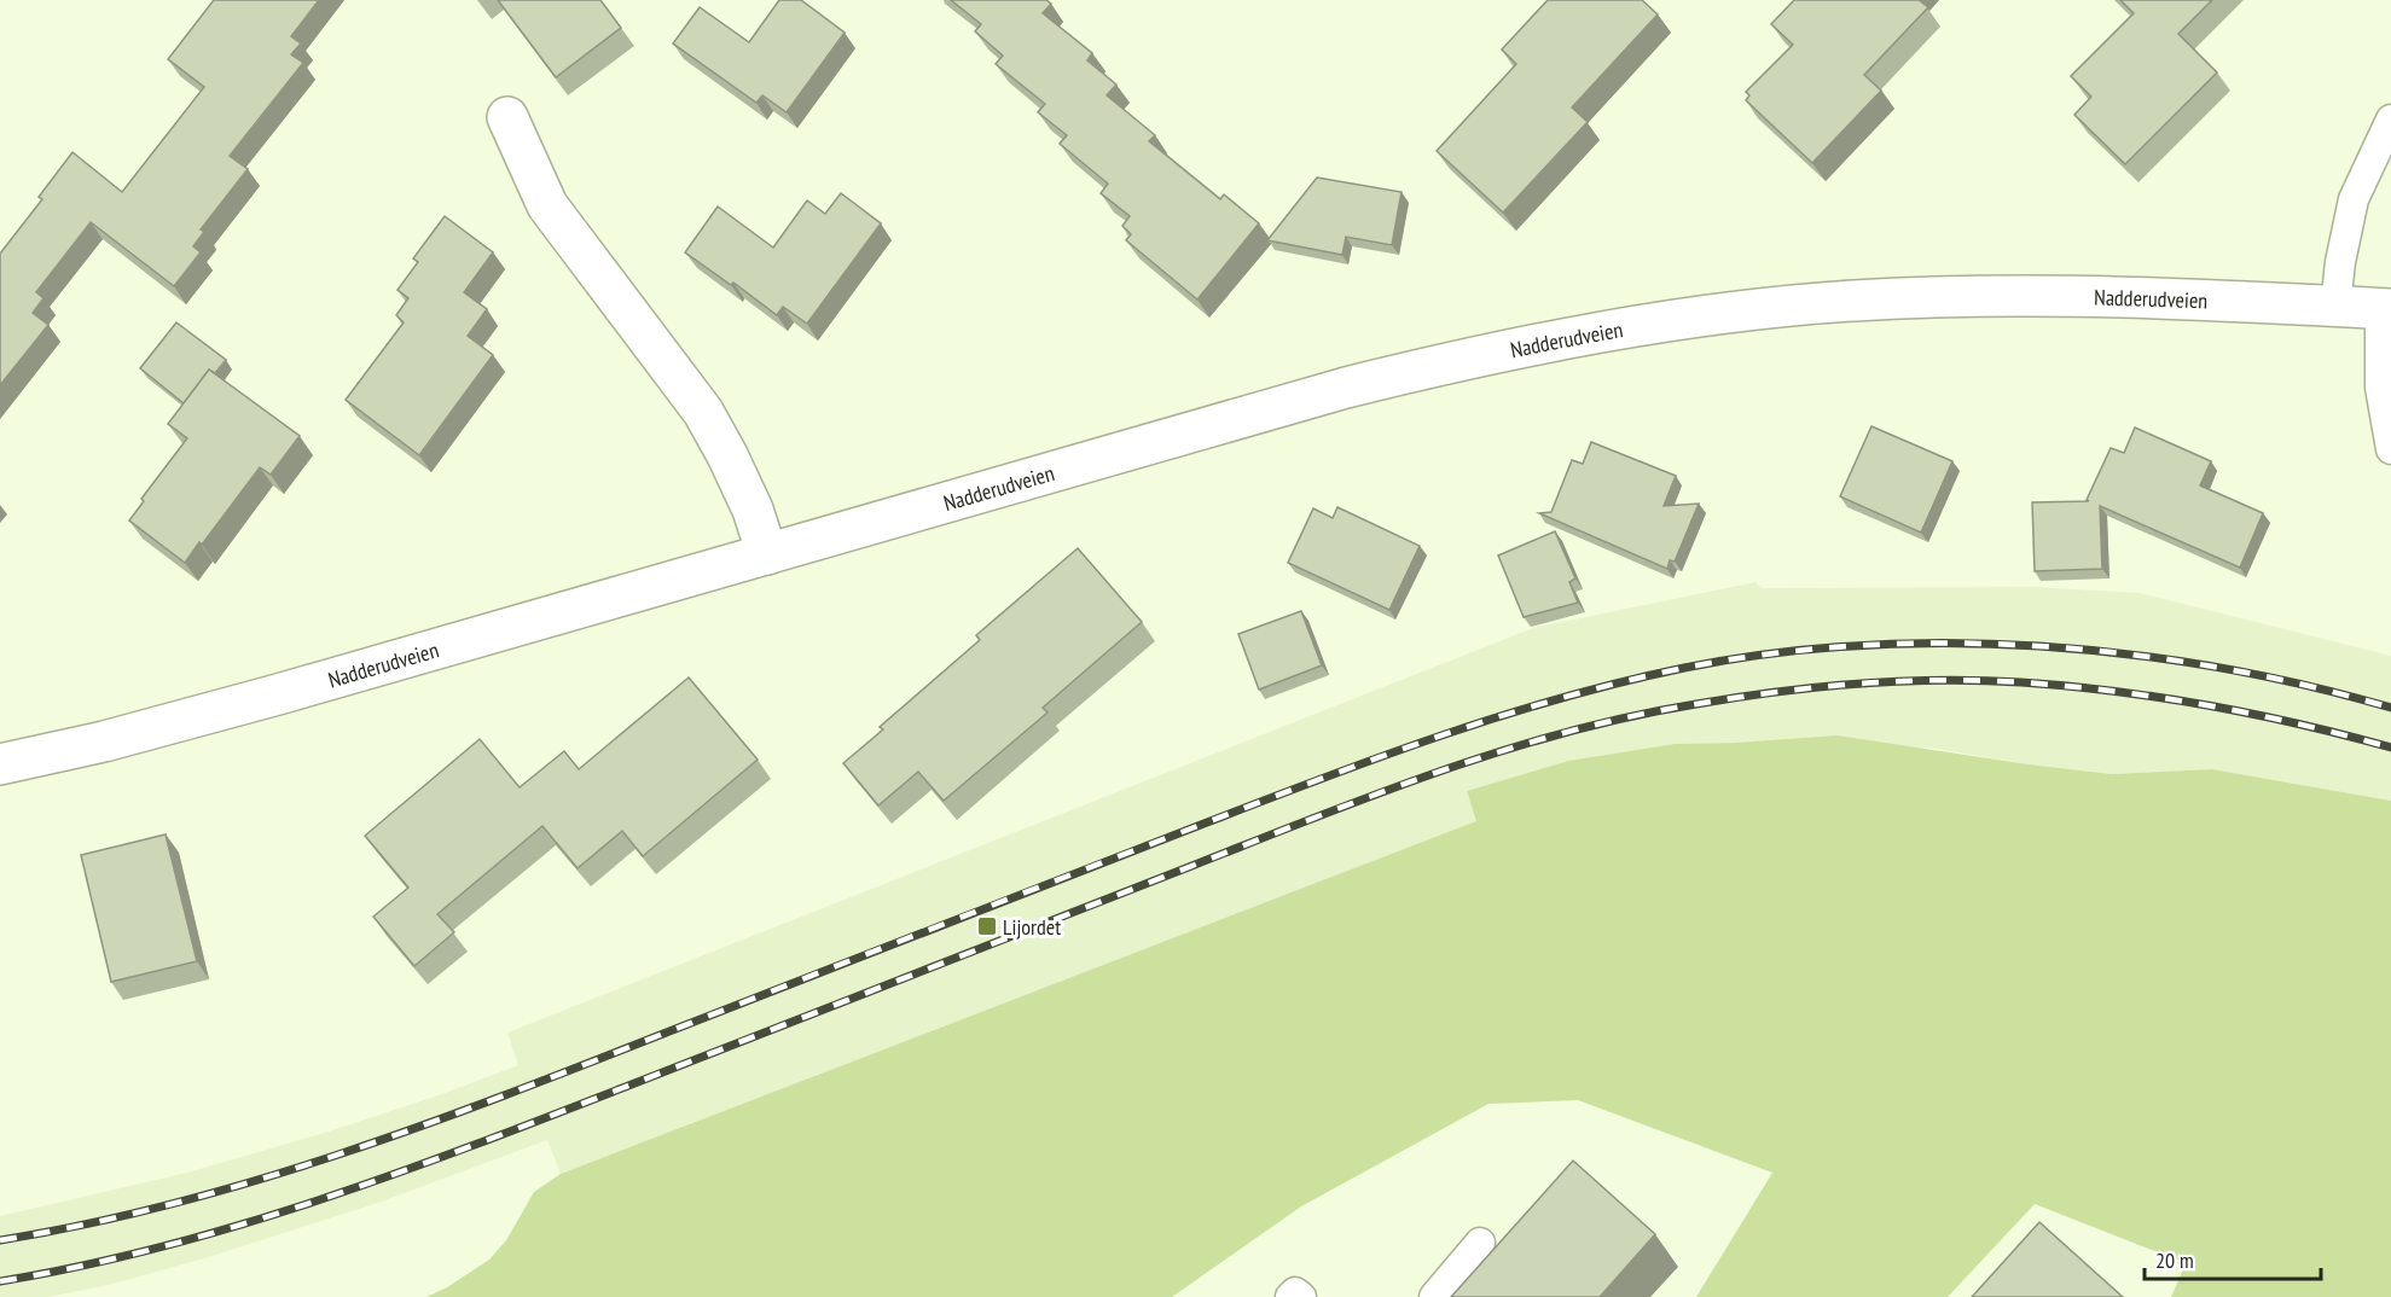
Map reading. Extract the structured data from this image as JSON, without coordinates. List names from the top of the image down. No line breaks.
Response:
{"streets":{"main road":["Nadderudveien"]},"places":{"transit":["Lijordet"]},"scale_bar":"20 m"}
